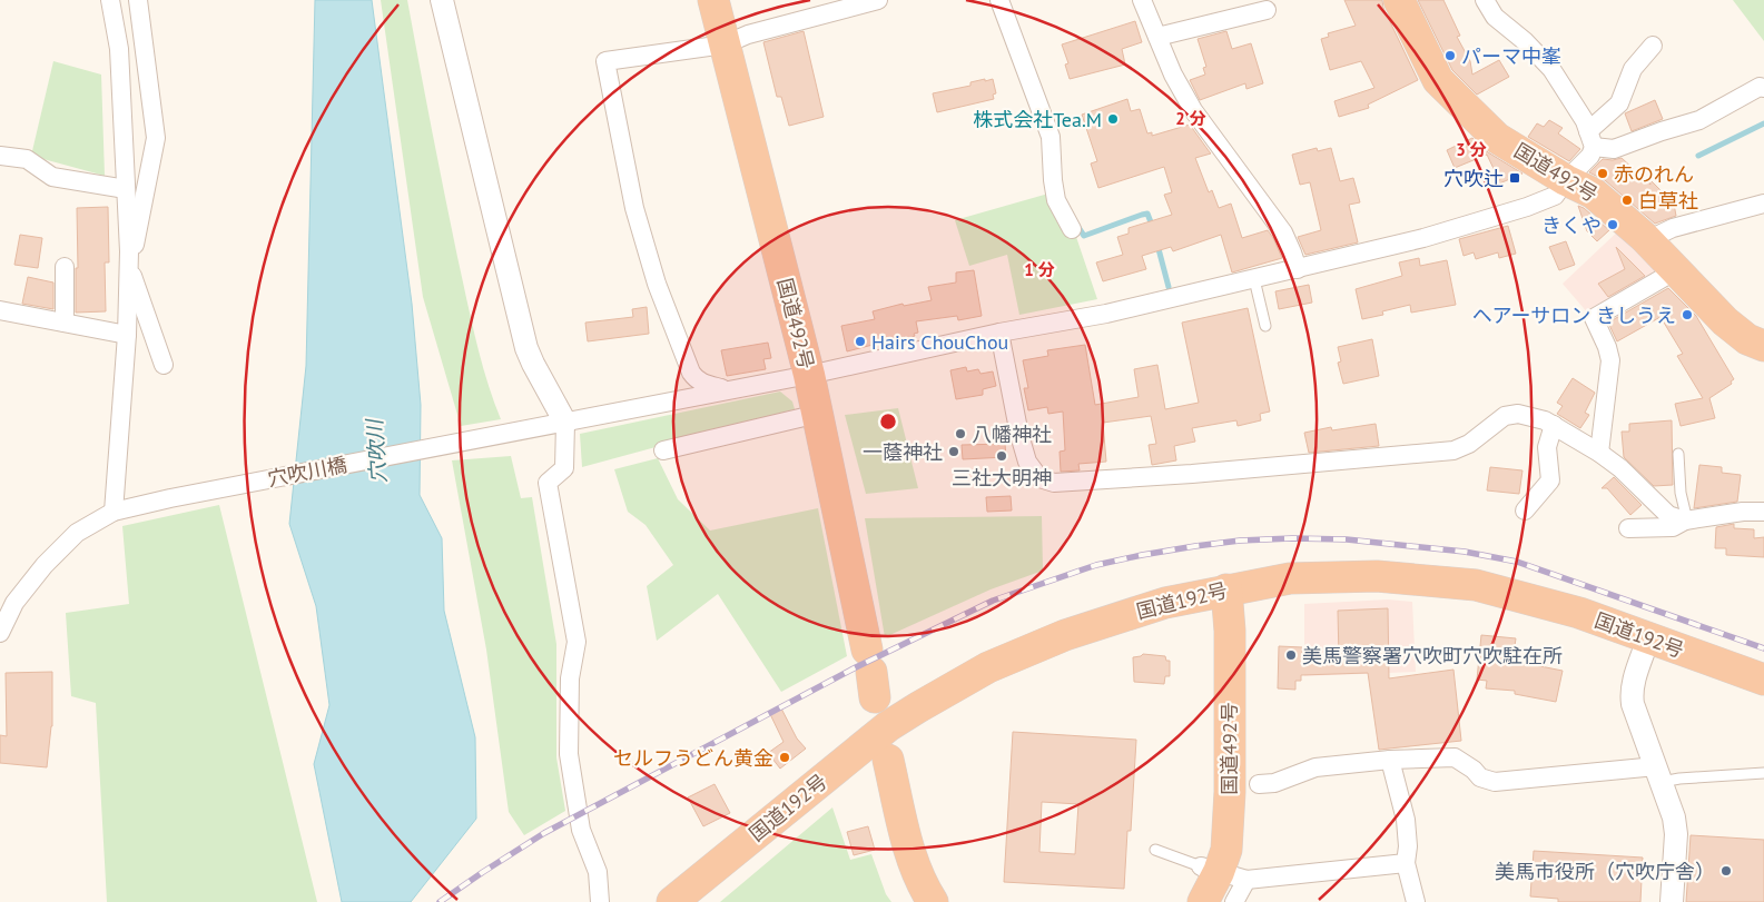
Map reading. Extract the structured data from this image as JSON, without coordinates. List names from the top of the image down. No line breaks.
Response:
{"streets":{"highway":["国道492号","国道192号"],"street":["穴吹川橋"]},"crossings":[["国道492号","穴吹川橋"],["国道492号","国道192号"]],"water":["穴吹川"],"places":{"other":["パーマ中峯","株式会社Tea.M","赤のれん","白草社","きくや","ヘアーサロン きしうえ","Hairs ChouChou","八幡神社","一蔭神社","三社大明神","美馬警察署穴吹町穴吹駐在所","セルフうどん黄金","美馬市役所（穴吹庁舎）"],"transit":["穴吹辻"]},"rings":["2 分","3 分","1 分"]}
